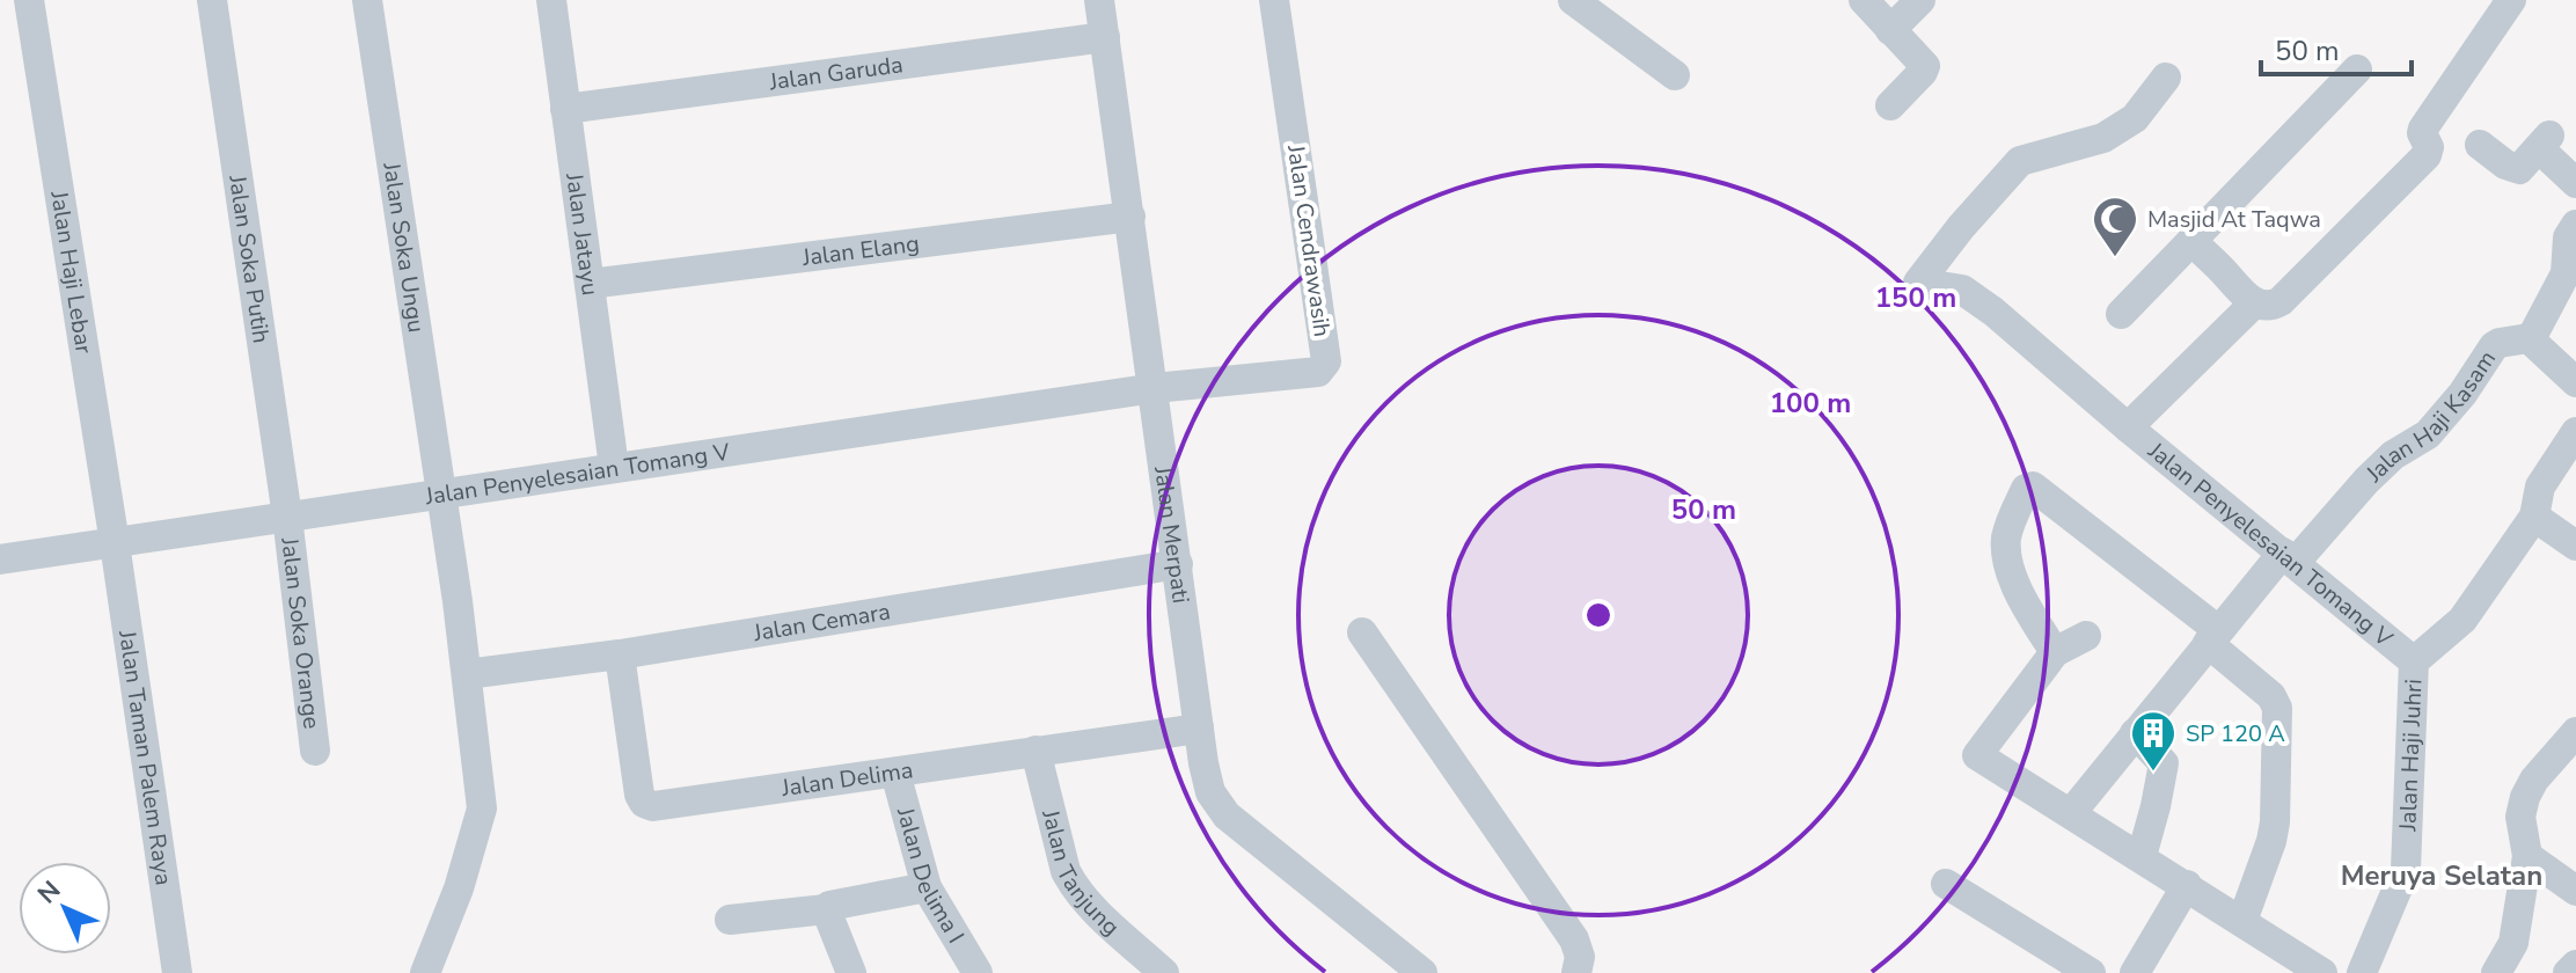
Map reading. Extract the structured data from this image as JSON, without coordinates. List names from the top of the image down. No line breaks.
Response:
{"streets":{"street":["Jalan Garuda","Jalan Jatayu","Jalan Cendrawasih","Jalan Soka Ungu","Jalan Elang","Jalan Soka Putih","Jalan Haji Lebar","Jalan Haji Kasam","Jalan Penyelesaian Tomang V","Jalan Merpati","Jalan Cemara","Jalan Soka Orange","Jalan Haji Juhri","Jalan Taman Palem Raya","Jalan Delima","Jalan Tanjung","Jalan Delima I"]},"crossings":[["Jalan Garuda","Jalan Jatayu"],["Jalan Garuda","Jalan Merpati"],["Jalan Jatayu","Jalan Elang"],["Jalan Jatayu","Jalan Penyelesaian Tomang V"],["Jalan Cendrawasih","Jalan Penyelesaian Tomang V"],["Jalan Cendrawasih","Jalan Merpati"],["Jalan Soka Ungu","Jalan Penyelesaian Tomang V"],["Jalan Soka Ungu","Jalan Cemara"],["Jalan Elang","Jalan Merpati"],["Jalan Soka Putih","Jalan Penyelesaian Tomang V"],["Jalan Soka Putih","Jalan Soka Orange"],["Jalan Haji Lebar","Jalan Penyelesaian Tomang V"],["Jalan Haji Lebar","Jalan Taman Palem Raya"],["Jalan Haji Kasam","Jalan Penyelesaian Tomang V"],["Jalan Penyelesaian Tomang V","Jalan Merpati"],["Jalan Penyelesaian Tomang V","Jalan Soka Orange"],["Jalan Penyelesaian Tomang V","Jalan Haji Juhri"],["Jalan Penyelesaian Tomang V","Jalan Taman Palem Raya"],["Jalan Merpati","Jalan Cemara"],["Jalan Merpati","Jalan Delima"],["Jalan Cemara","Jalan Delima"],["Jalan Delima","Jalan Tanjung"],["Jalan Delima","Jalan Delima I"]],"districts":["Meruya Selatan"],"places":{"mosque":["Masjid At Taqwa"],"building":["SP 120 A"]},"scale_bar":"50 m","north":"top left","rings":["150 m","100 m","50 m"]}
